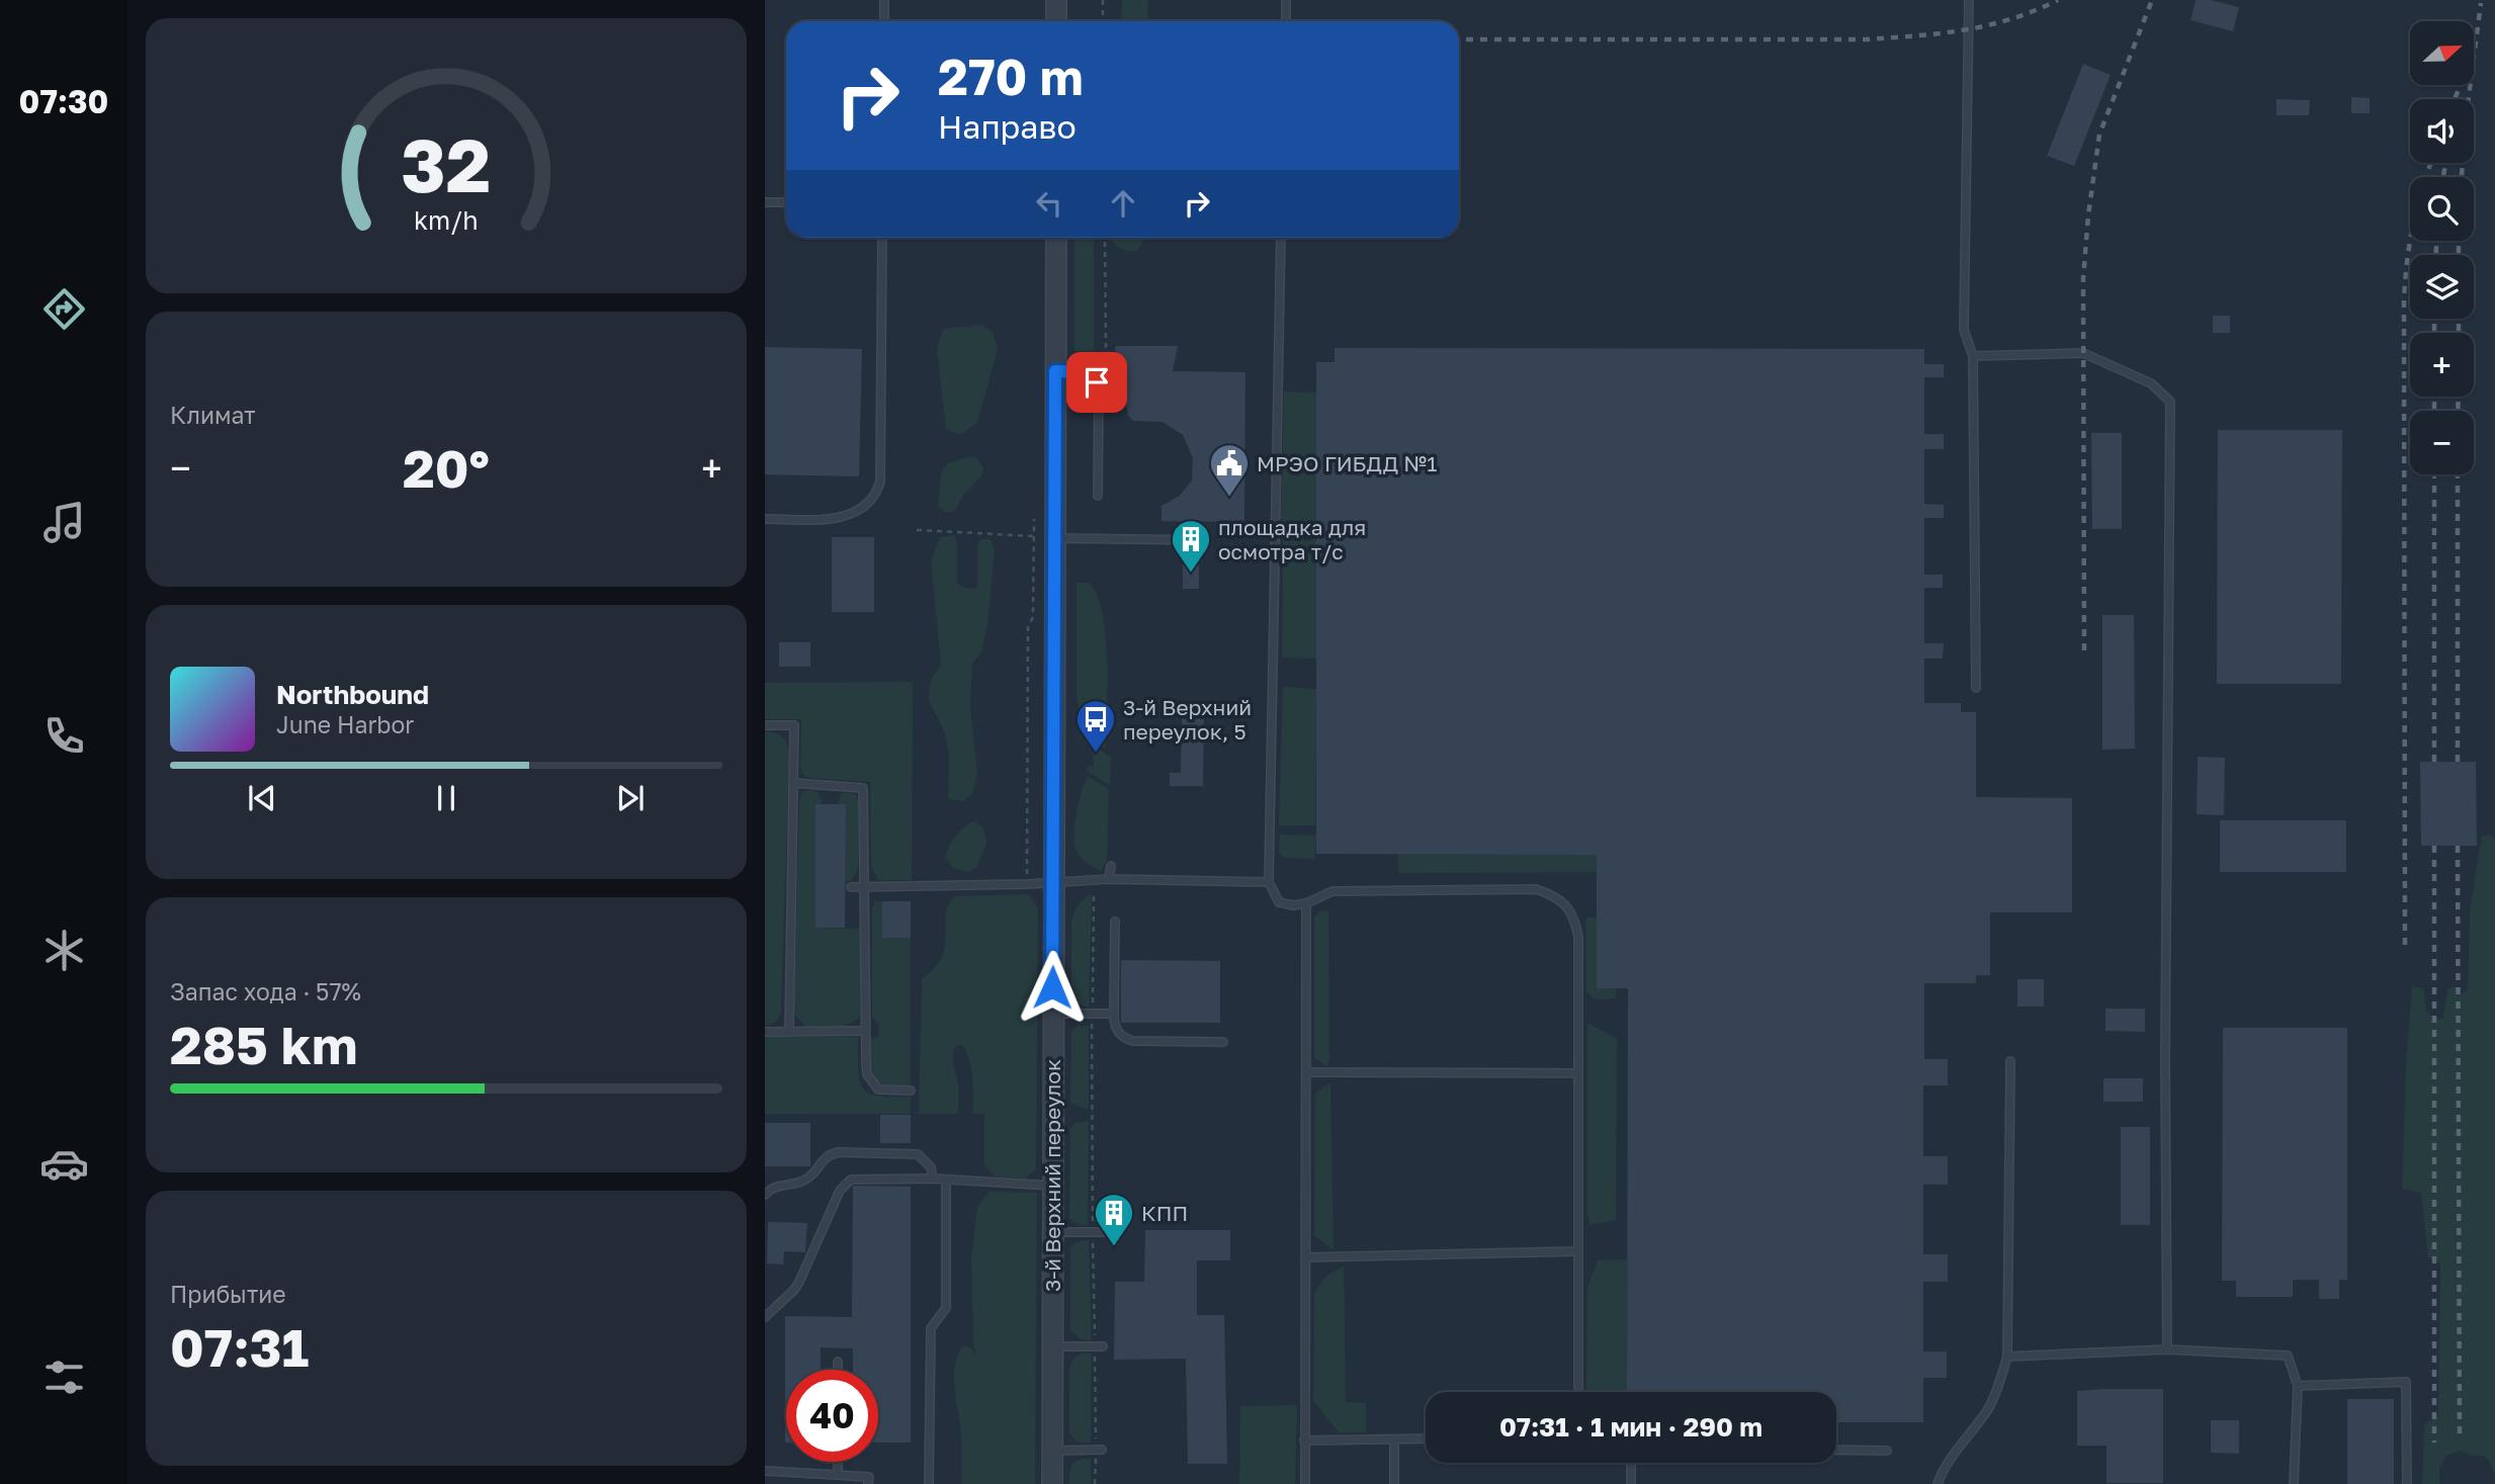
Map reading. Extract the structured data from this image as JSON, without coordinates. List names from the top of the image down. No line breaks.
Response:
{"streets":{"street":["3-й Верхний переулок"]},"places":{"public building":["МРЭО ГИБДД №1"],"building":["площадка для осмотра т/с","КПП"],"bus stop":["3-й Верхний переулок, 5"]},"north":"right","page":{"tabs":"07:30","map_buttons":["+","−"],"turn":["270 m","Направо"],"tile":["Климат",["Запас хода · 57%","285 km"],["Прибытие","07:31"]],"heat":["−","20°","+"],"song":["Northbound","June Harbor"],"limit":"40","trip":"07:31 · 1 мин · 290 m","gauge":["32","km/h"]}}
